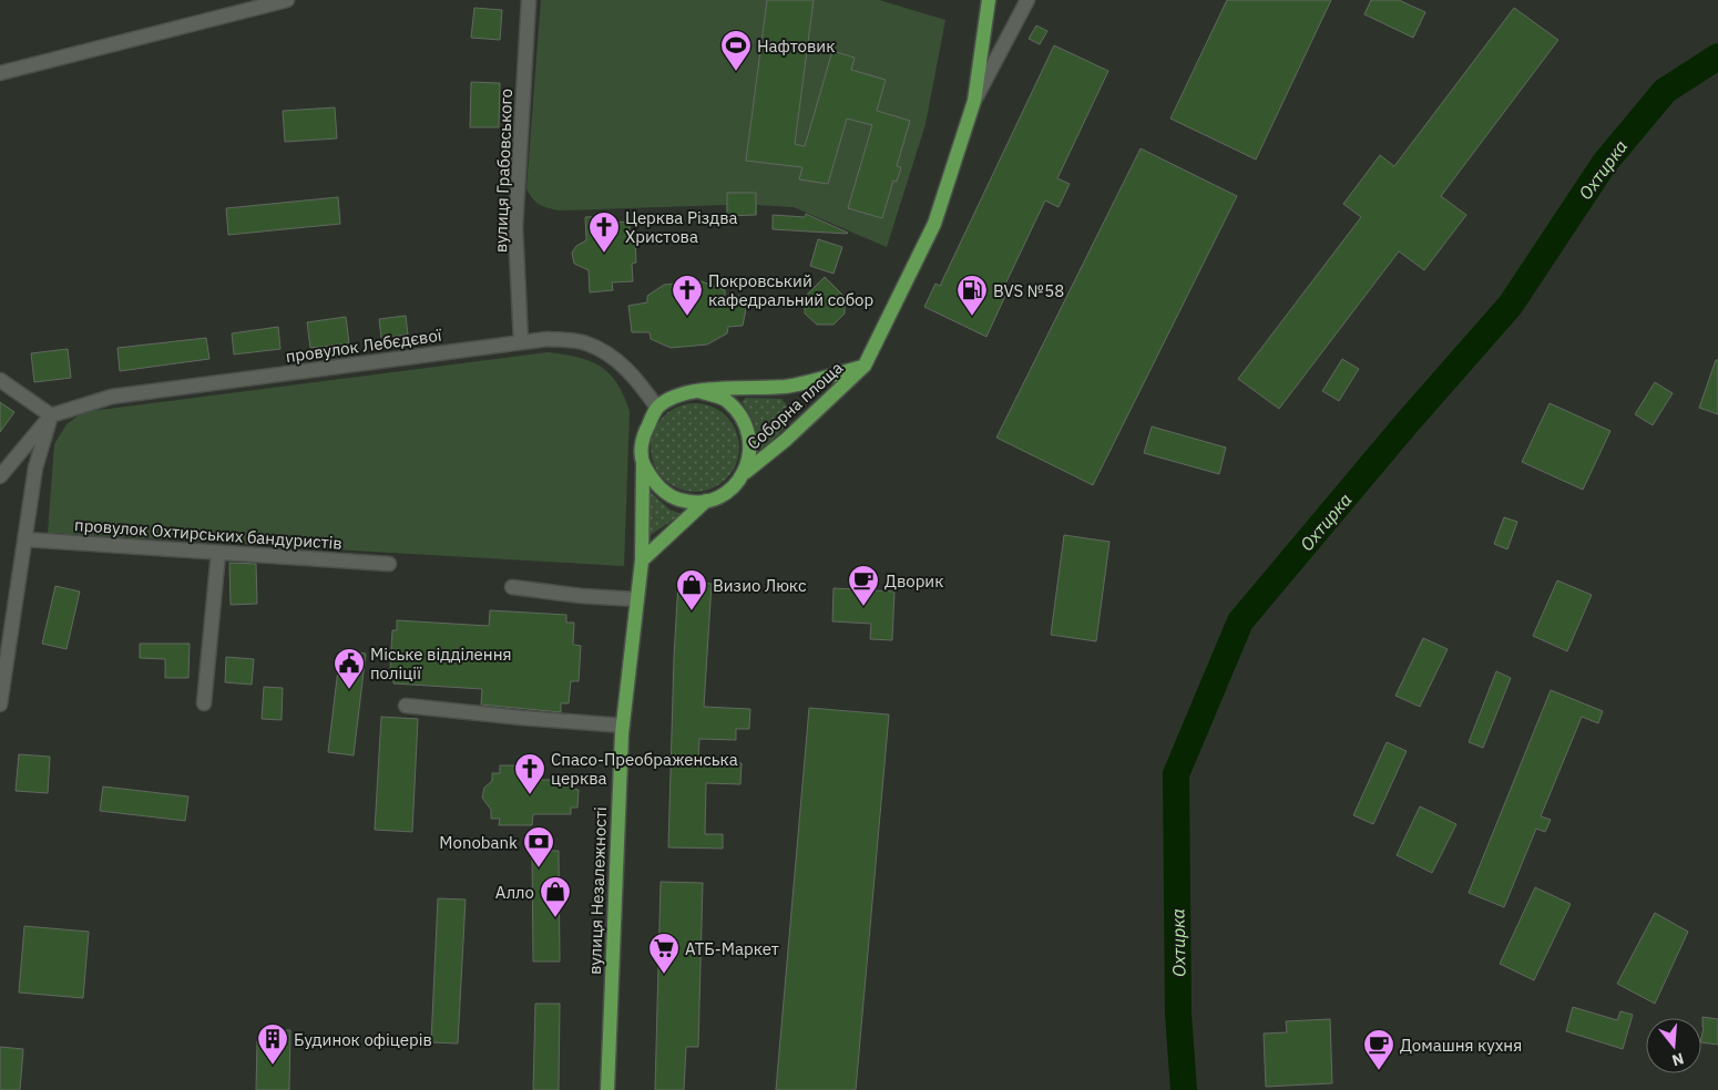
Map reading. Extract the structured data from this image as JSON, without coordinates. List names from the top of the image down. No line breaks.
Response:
{"streets":{"main road":["Соборна площа","вулиця Незалежності"],"street":["вулиця Грабовського","провулок Лебєдєвої","провулок Охтирських бандуристів"]},"crossings":[["вулиця Грабовського","провулок Лебєдєвої"],["провулок Лебєдєвої","Соборна площа"],["Соборна площа","вулиця Незалежності"]],"water":["Охтирка"],"places":{"sports":["Нафтовик"],"church":["Церква Різдва Христова","Покровський кафедральний собор","Спасо-Преображенська церква"],"fuel station":["BVS №58"],"cafe":["Дворик","Домашня кухня"],"shop":["Визио Люкс","Алло"],"public building":["Міське відділення поліції"],"bank":["Monobank"],"supermarket":["АТБ-Маркет"],"building":["Будинок офіцерів"]},"north":"bottom"}
